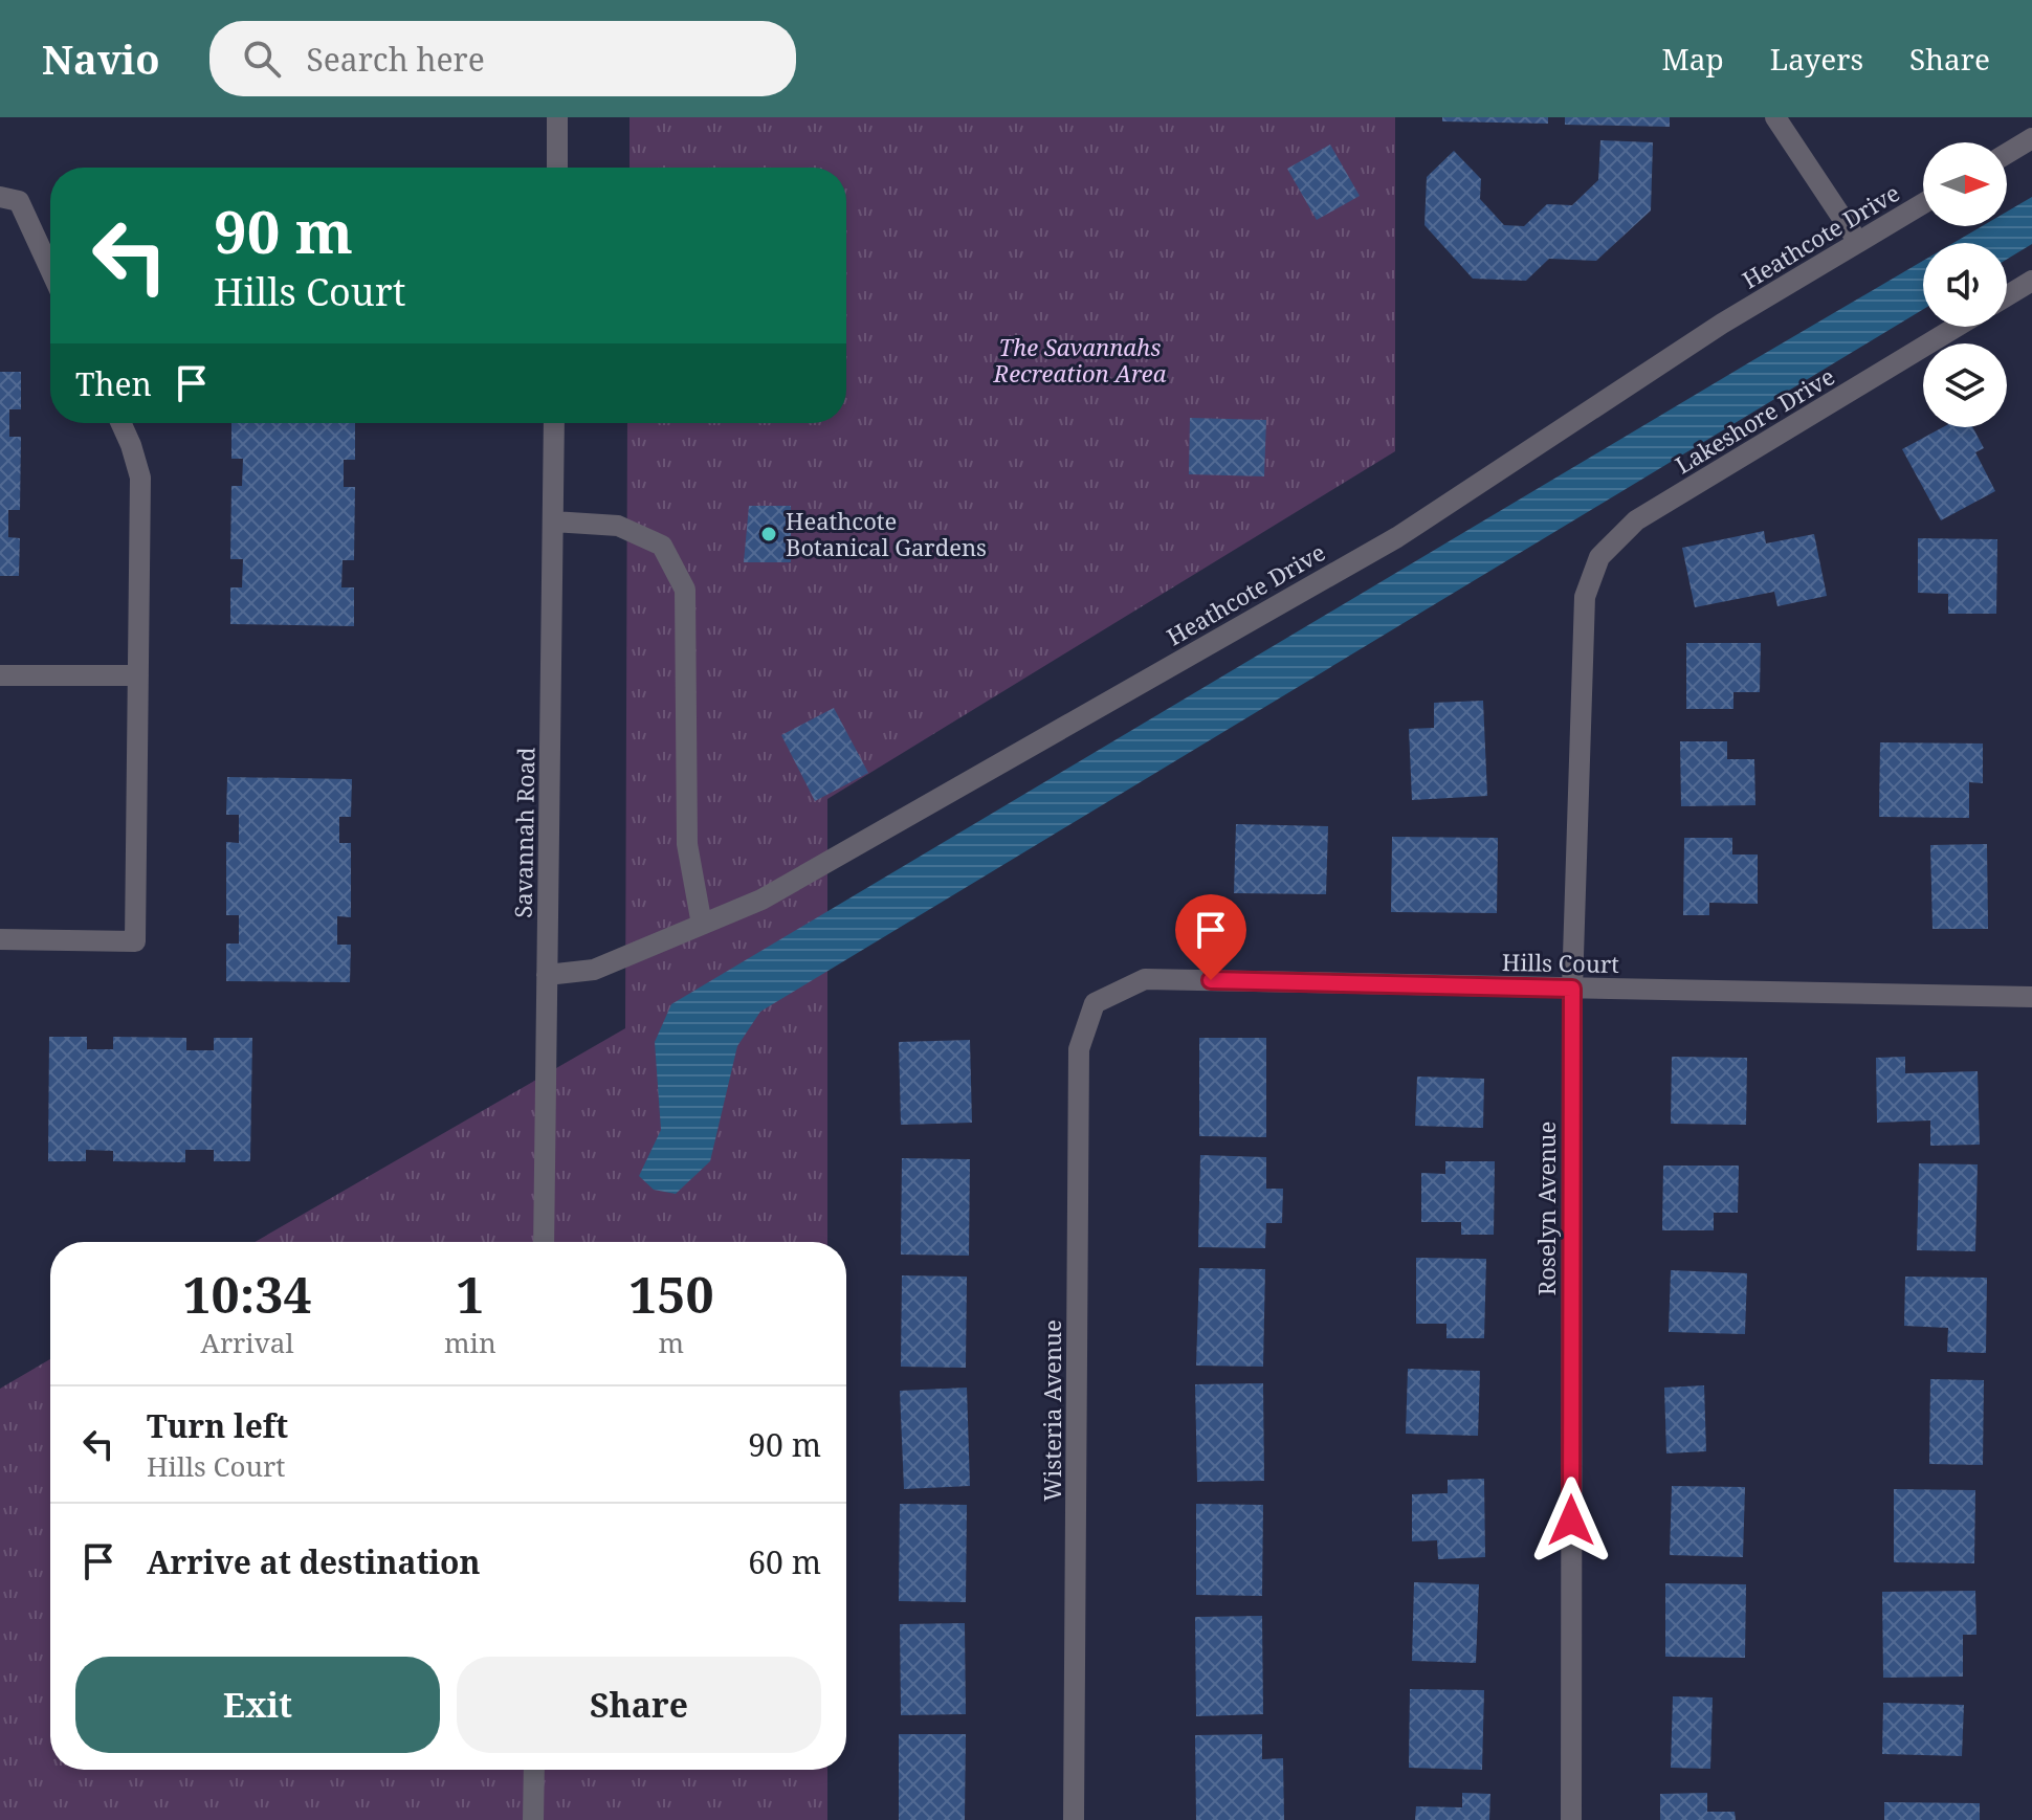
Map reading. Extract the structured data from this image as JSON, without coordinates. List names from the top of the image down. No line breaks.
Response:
{"streets":{"street":["Heathcote Drive","Lakeshore Drive","Savannah Road","Hills Court","Roselyn Avenue","Wisteria Avenue"]},"crossings":[["Heathcote Drive","Savannah Road"],["Lakeshore Drive","Roselyn Avenue"],["Hills Court","Roselyn Avenue"],["Hills Court","Wisteria Avenue"]],"parks":["The Savannahs Recreation Area"],"places":["Heathcote Botanical Gardens"],"north":"right","page":{"header":"Navio","search":"Search here","nav":["Map","Layers","Share"],"turn":["90 m","Hills Court"],"then":"Then","eta":["10:34","Arrival","1","min","150","m"],"list":[{"name":"Turn left","note":"Hills Court","value":"90 m"},{"name":"Arrive at destination","value":"60 m"}],"buttons":["Exit","Share"]}}
